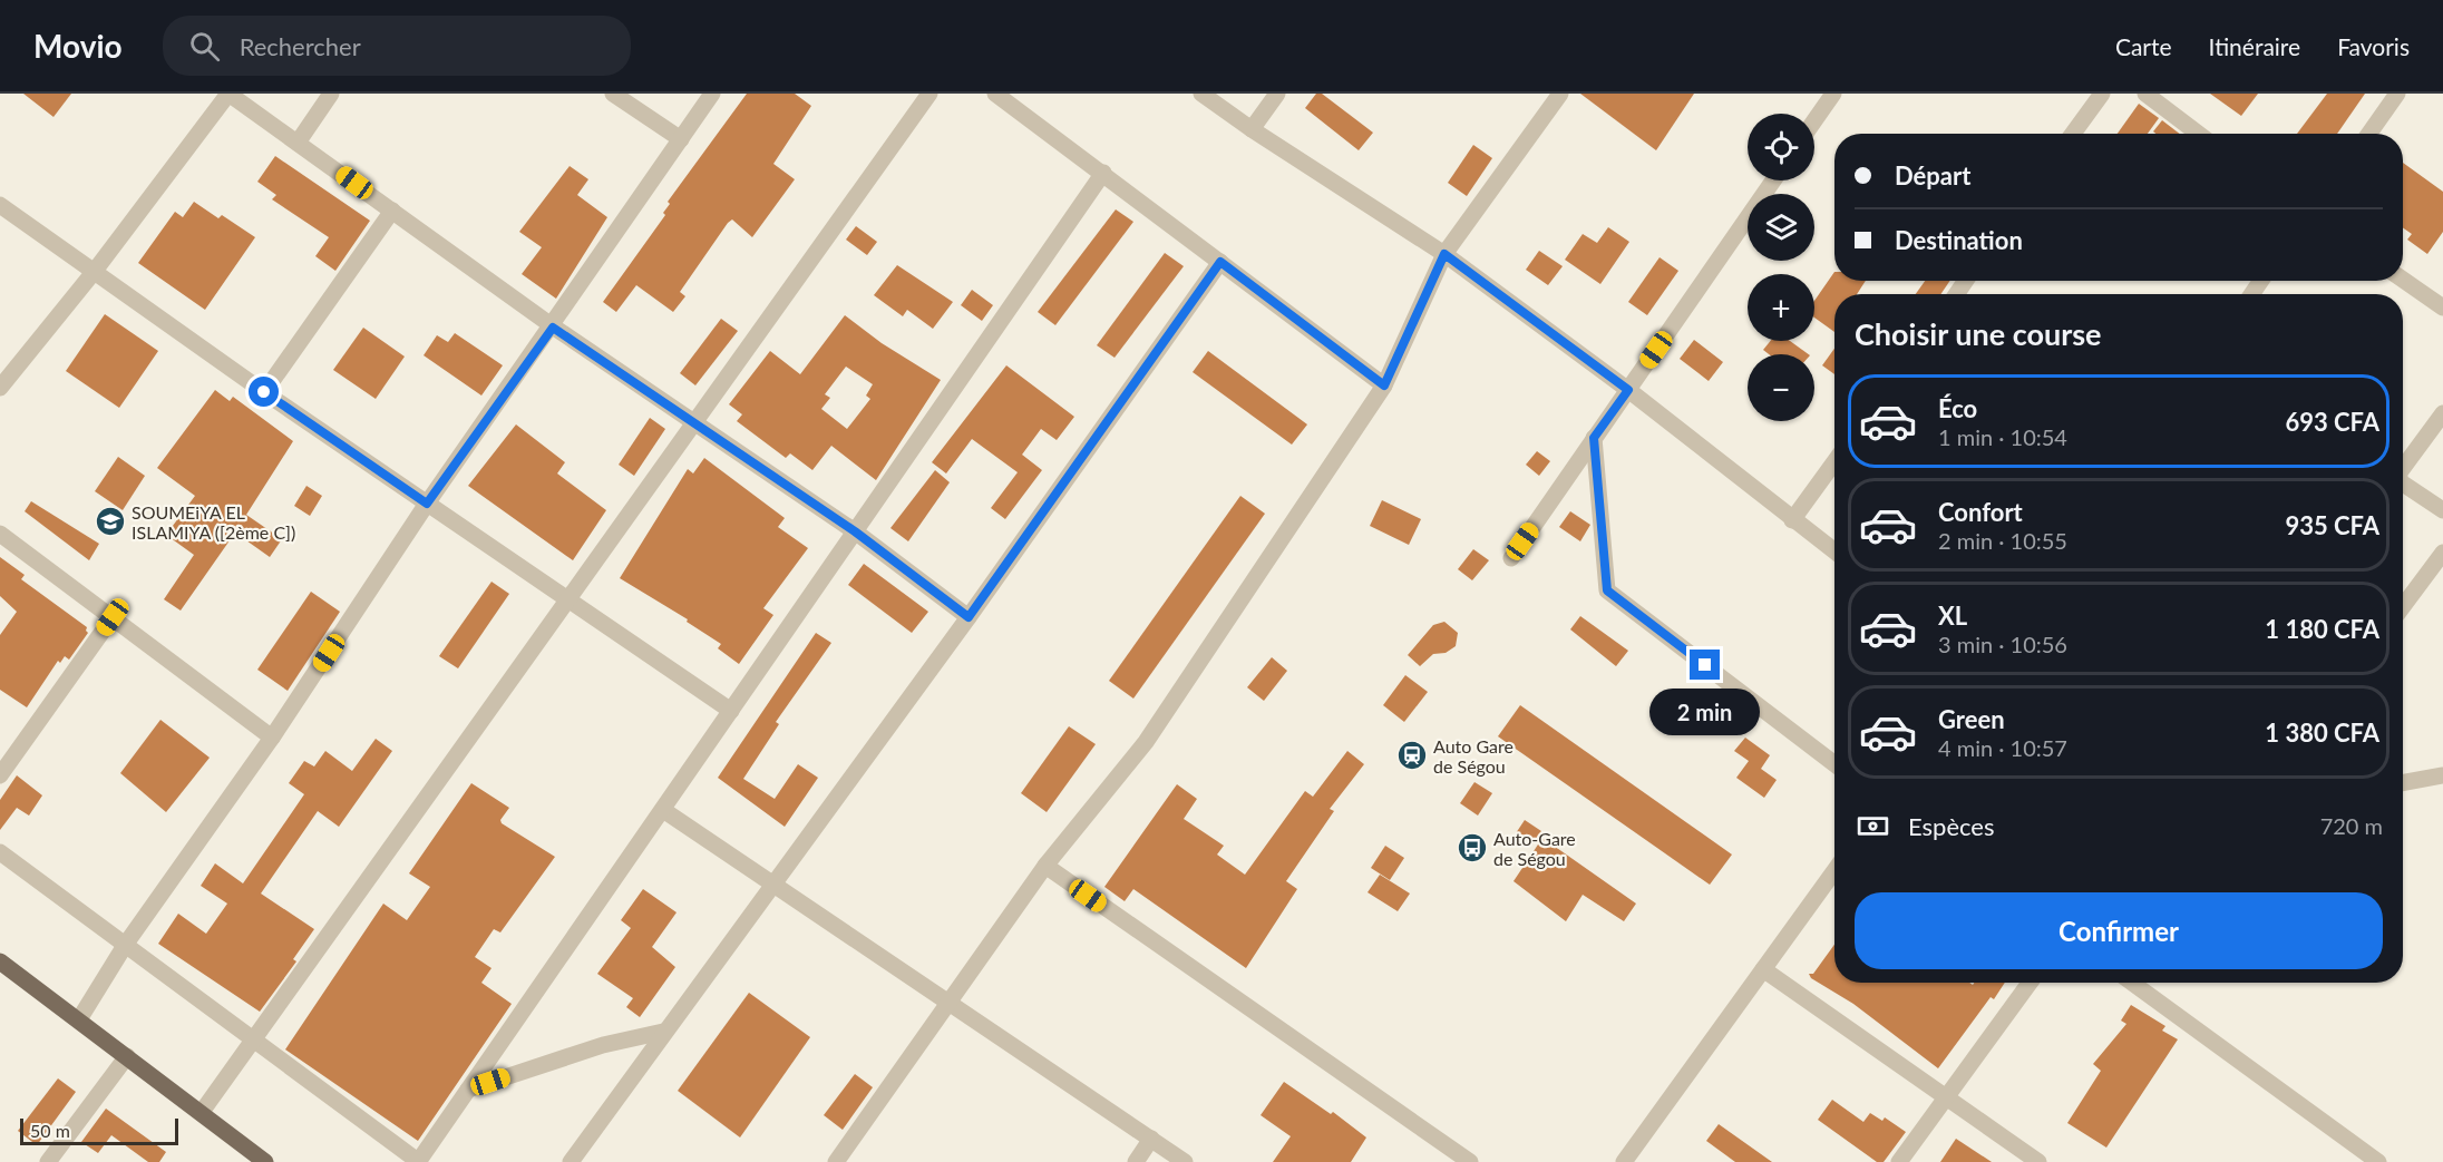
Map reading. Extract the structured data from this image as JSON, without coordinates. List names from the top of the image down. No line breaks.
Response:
{"places":{"school or university":["SOUMEiYA EL ISLAMIYA ([2ème C])"],"station":["Auto Gare de Ségou"],"bus stop":["Auto-Gare de Ségou"]},"scale_bar":"50 m","page":{"header":"Movio","search":"Rechercher","nav":["Carte","Itinéraire","Favoris"],"map_buttons":["+","−"],"banner":["Départ","Destination"],"heading":"Choisir une course","list":[{"name":"Éco","note":"1 min · 10:54","value":"693 CFA"},{"name":"Confort","note":"2 min · 10:55","value":"935 CFA"},{"name":"XL","note":"3 min · 10:56","value":"1 180 CFA"},{"name":"Green","note":"4 min · 10:57","value":"1 380 CFA"}],"bubble":"2 min","pay":["Espèces","720 m"],"buttons":"Confirmer","scale":"50 m"}}
